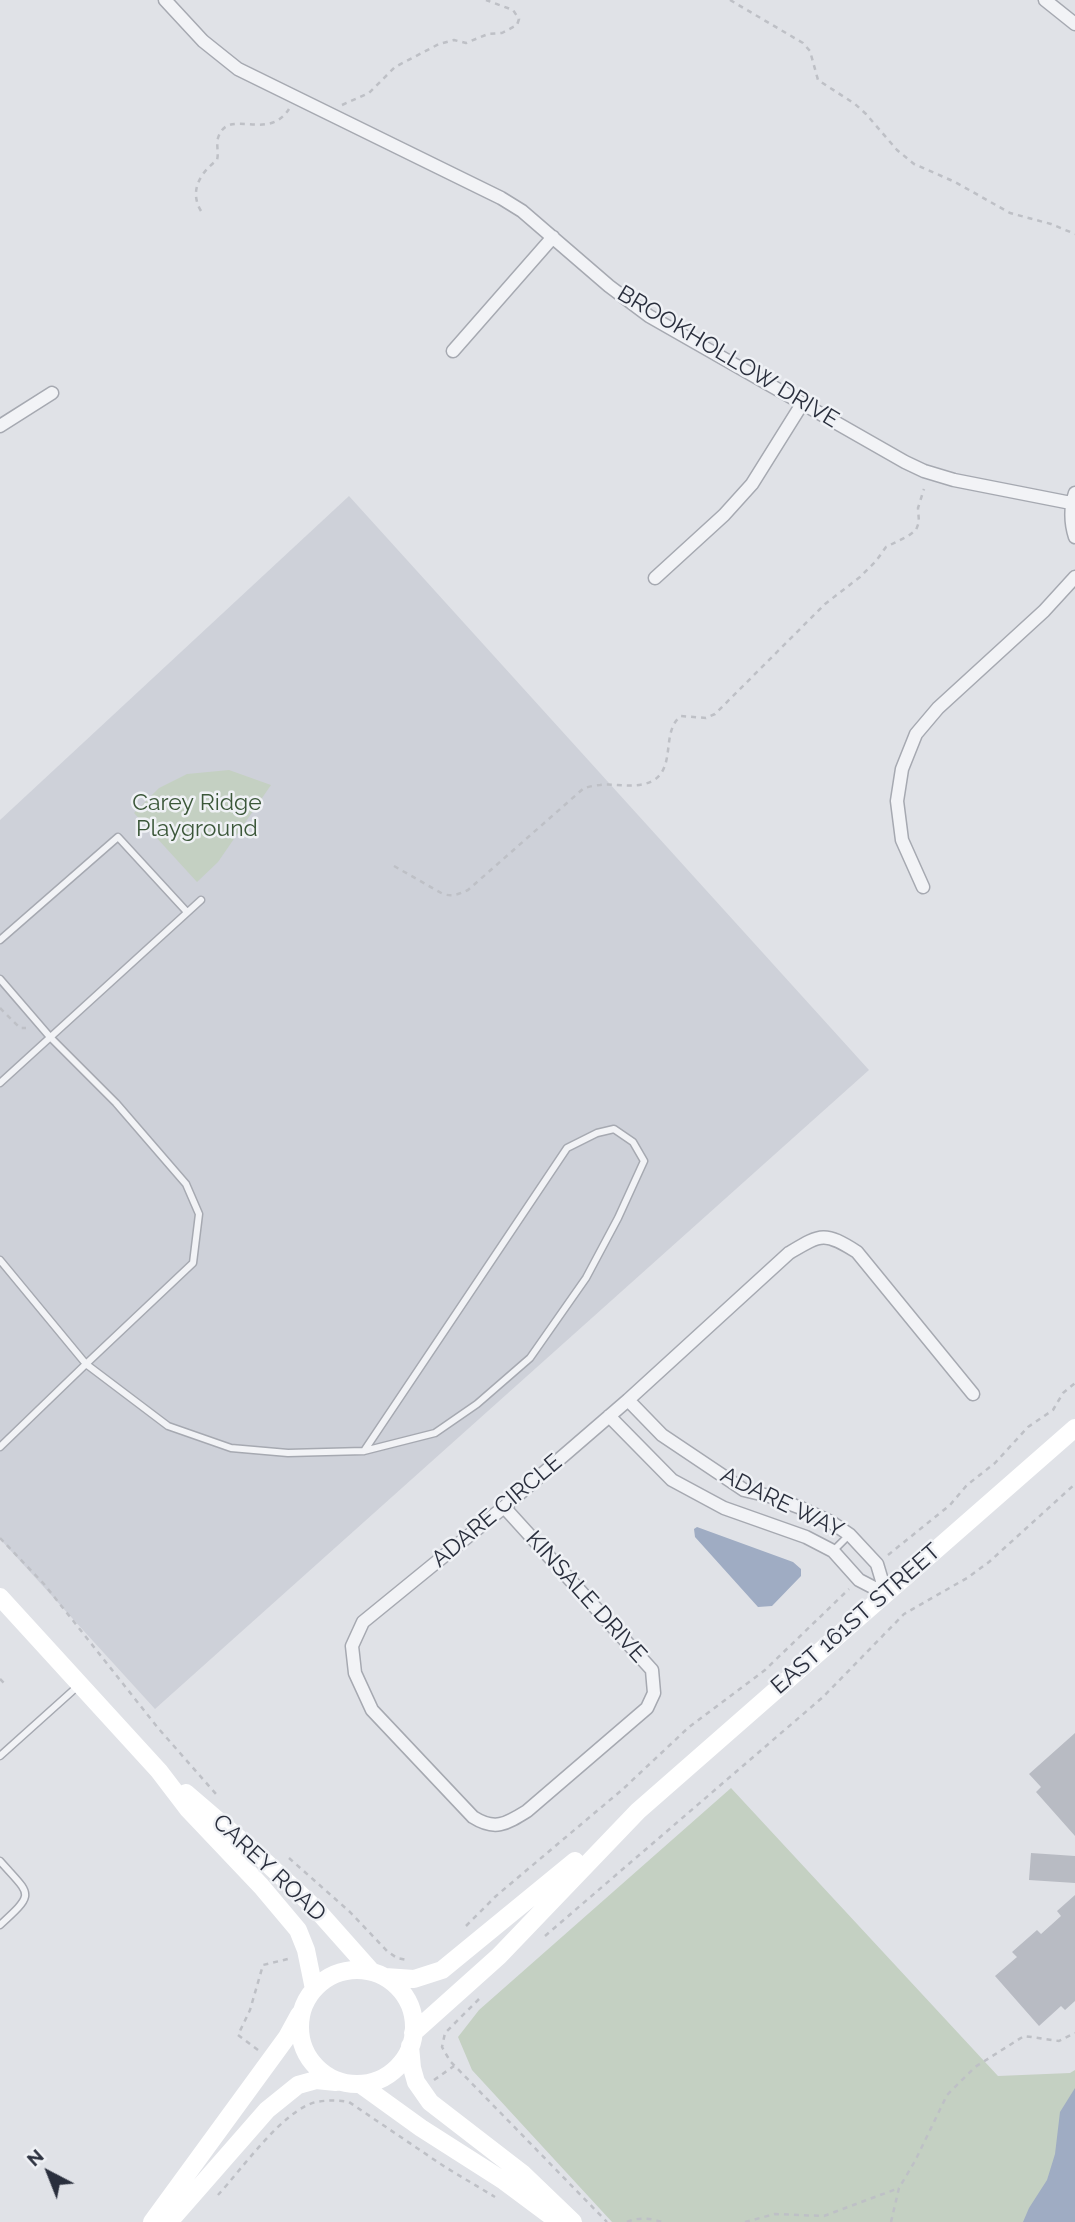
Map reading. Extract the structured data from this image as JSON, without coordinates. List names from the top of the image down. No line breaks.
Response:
{"streets":{"street":["BROOKHOLLOW DRIVE","ADARE WAY","ADARE CIRCLE","KINSALE DRIVE","EAST 161ST STREET","CAREY ROAD"]},"crossings":[["ADARE WAY","ADARE CIRCLE"],["ADARE WAY","EAST 161ST STREET"],["ADARE CIRCLE","KINSALE DRIVE"],["EAST 161ST STREET","CAREY ROAD"]],"parks":["Carey Ridge Playground"],"north":"top left"}
